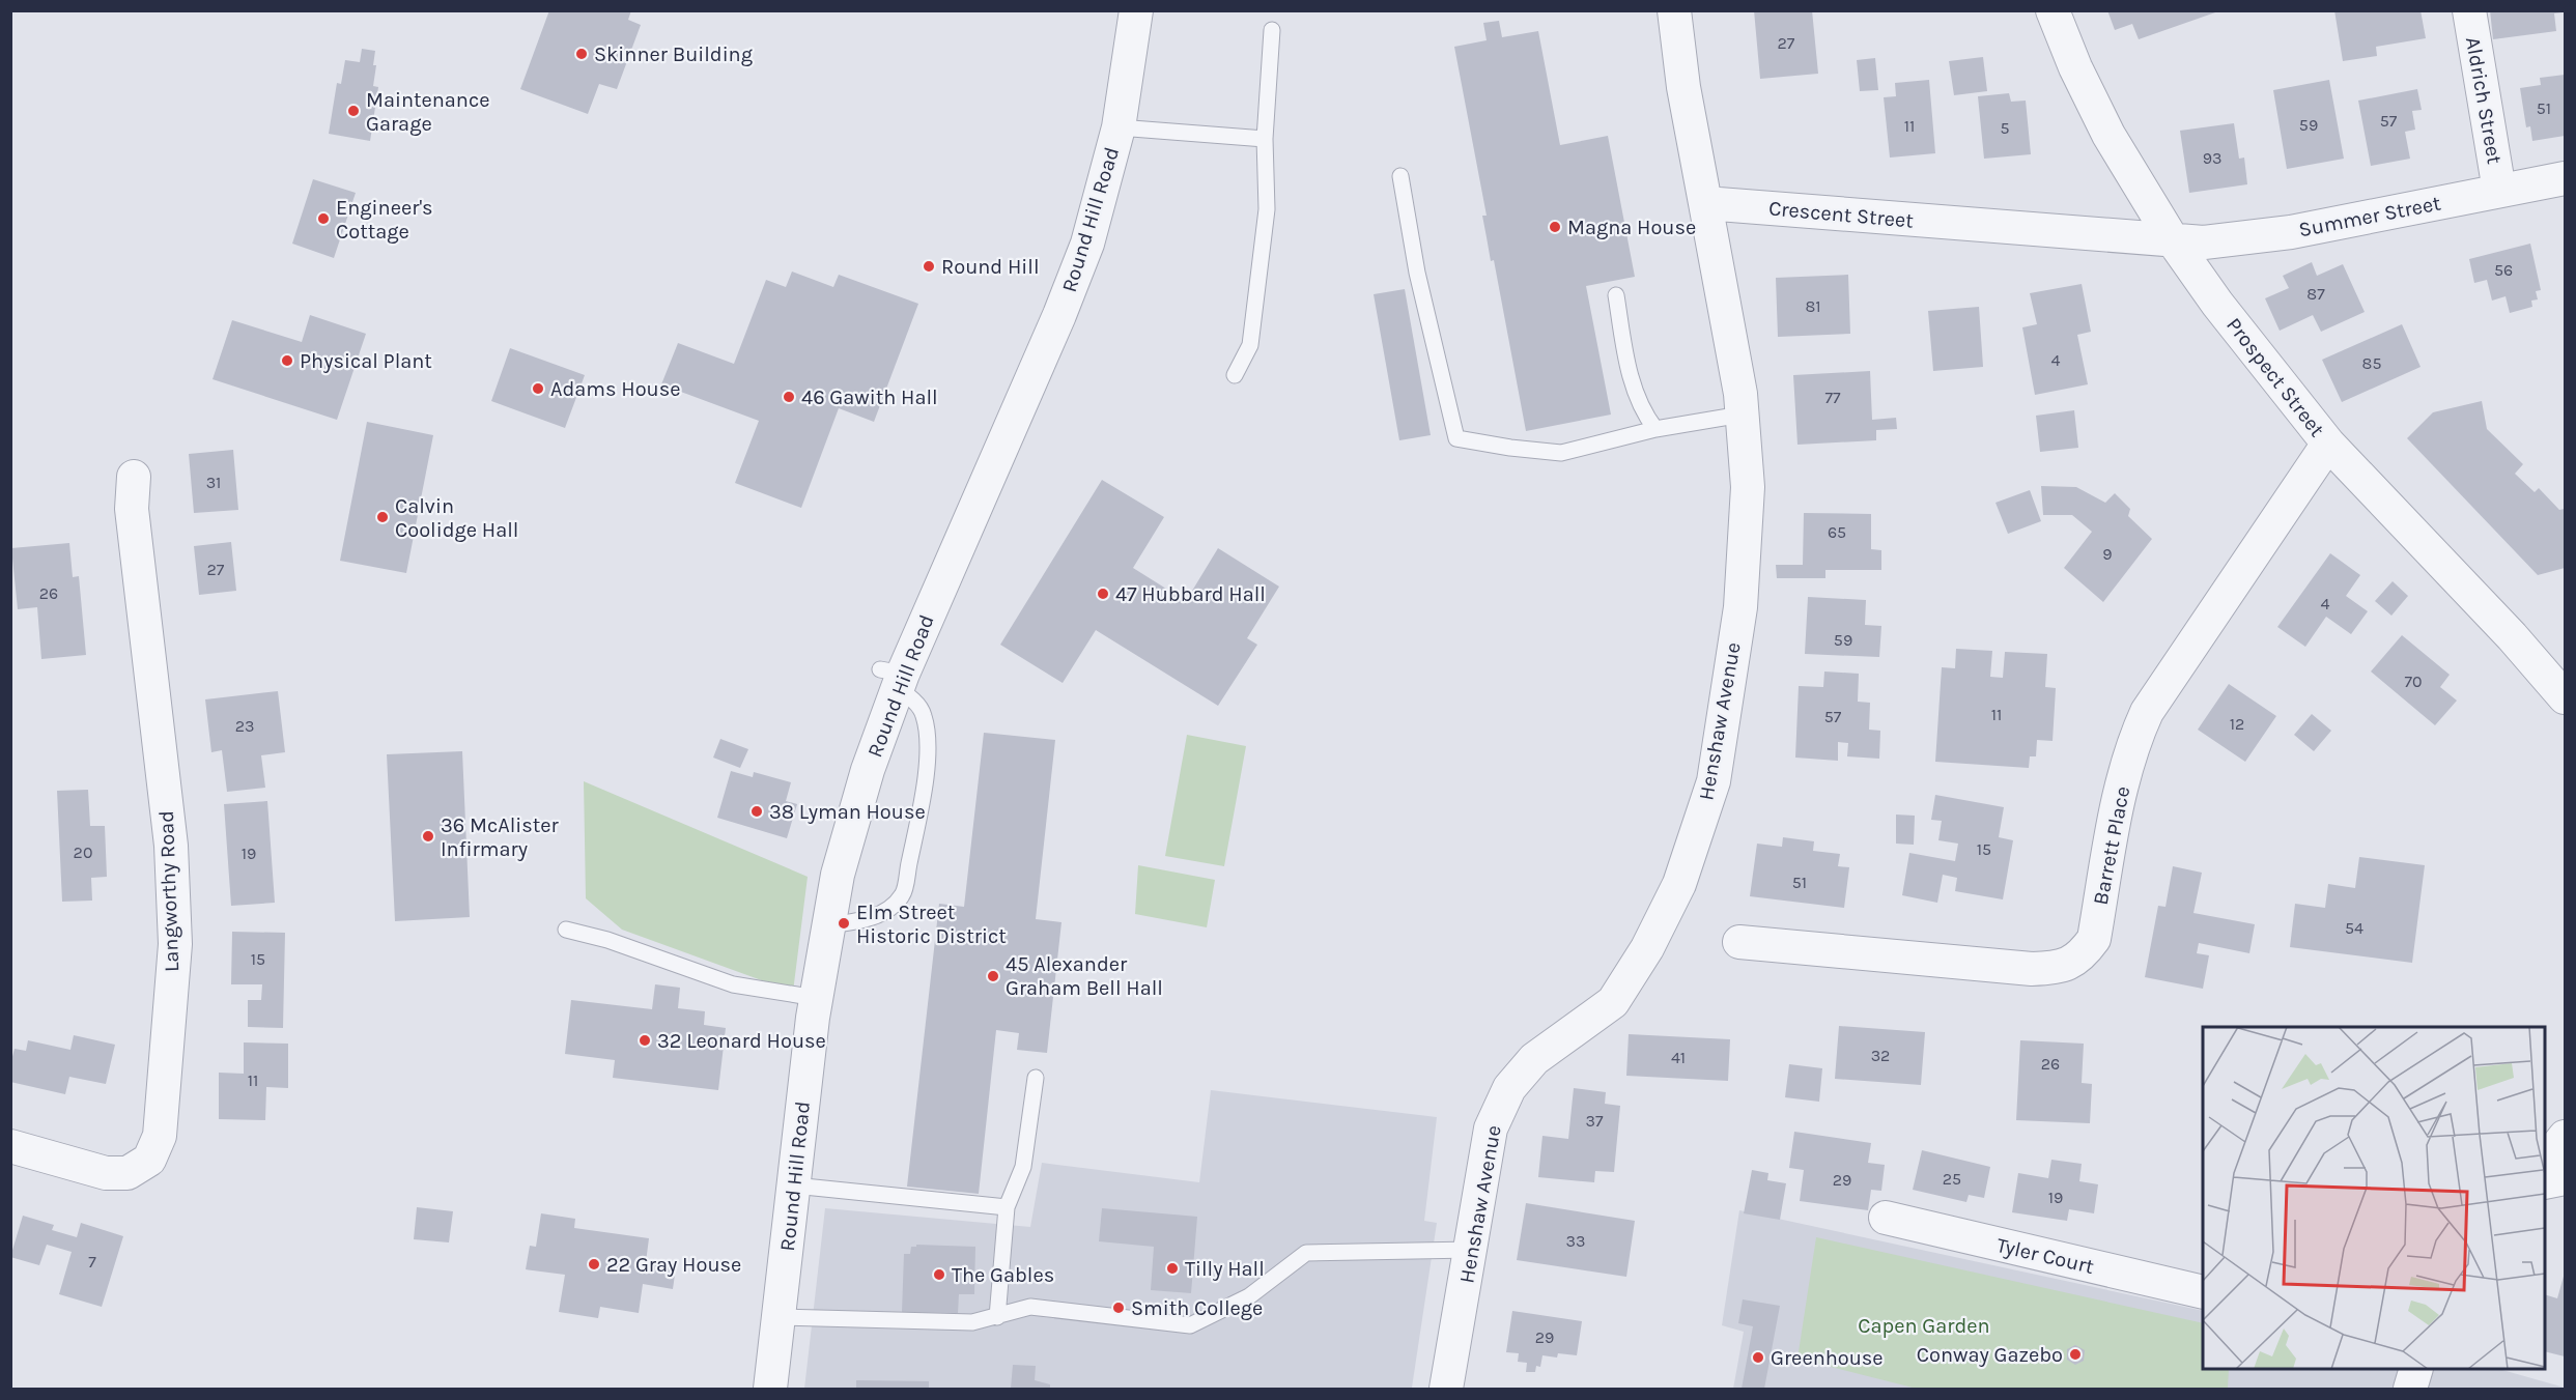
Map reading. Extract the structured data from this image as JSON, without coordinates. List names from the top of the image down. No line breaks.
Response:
{"streets":{"street":["Aldrich Street","Crescent Street","Summer Street","Round Hill Road","Prospect Street","Henshaw Avenue","Barrett Place","Langworthy Road","Tyler Court"]},"crossings":[["Aldrich Street","Summer Street"],["Crescent Street","Summer Street"],["Crescent Street","Prospect Street"],["Crescent Street","Henshaw Avenue"],["Summer Street","Prospect Street"],["Prospect Street","Barrett Place"]],"parks":["Capen Garden"],"places":["Skinner Building","Maintenance Garage","Engineer's Cottage","Magna House","Round Hill","Physical Plant","Adams House","46 Gawith Hall","Calvin Coolidge Hall","47 Hubbard Hall","38 Lyman House","36 McAlister Infirmary","Elm Street Historic District","45 Alexander Graham Bell Hall","32 Leonard House","22 Gray House","Tilly Hall","The Gables","Smith College","Conway Gazebo","Greenhouse"],"house_numbers":["27","51","57","59","11","5","93","56","87","81","4","85","77","31","65","9","27","26","4","59","70","11","57","12","23","15","20","19","51","54","15","32","41","26","11","37","25","29","19","33","7","29"]}
